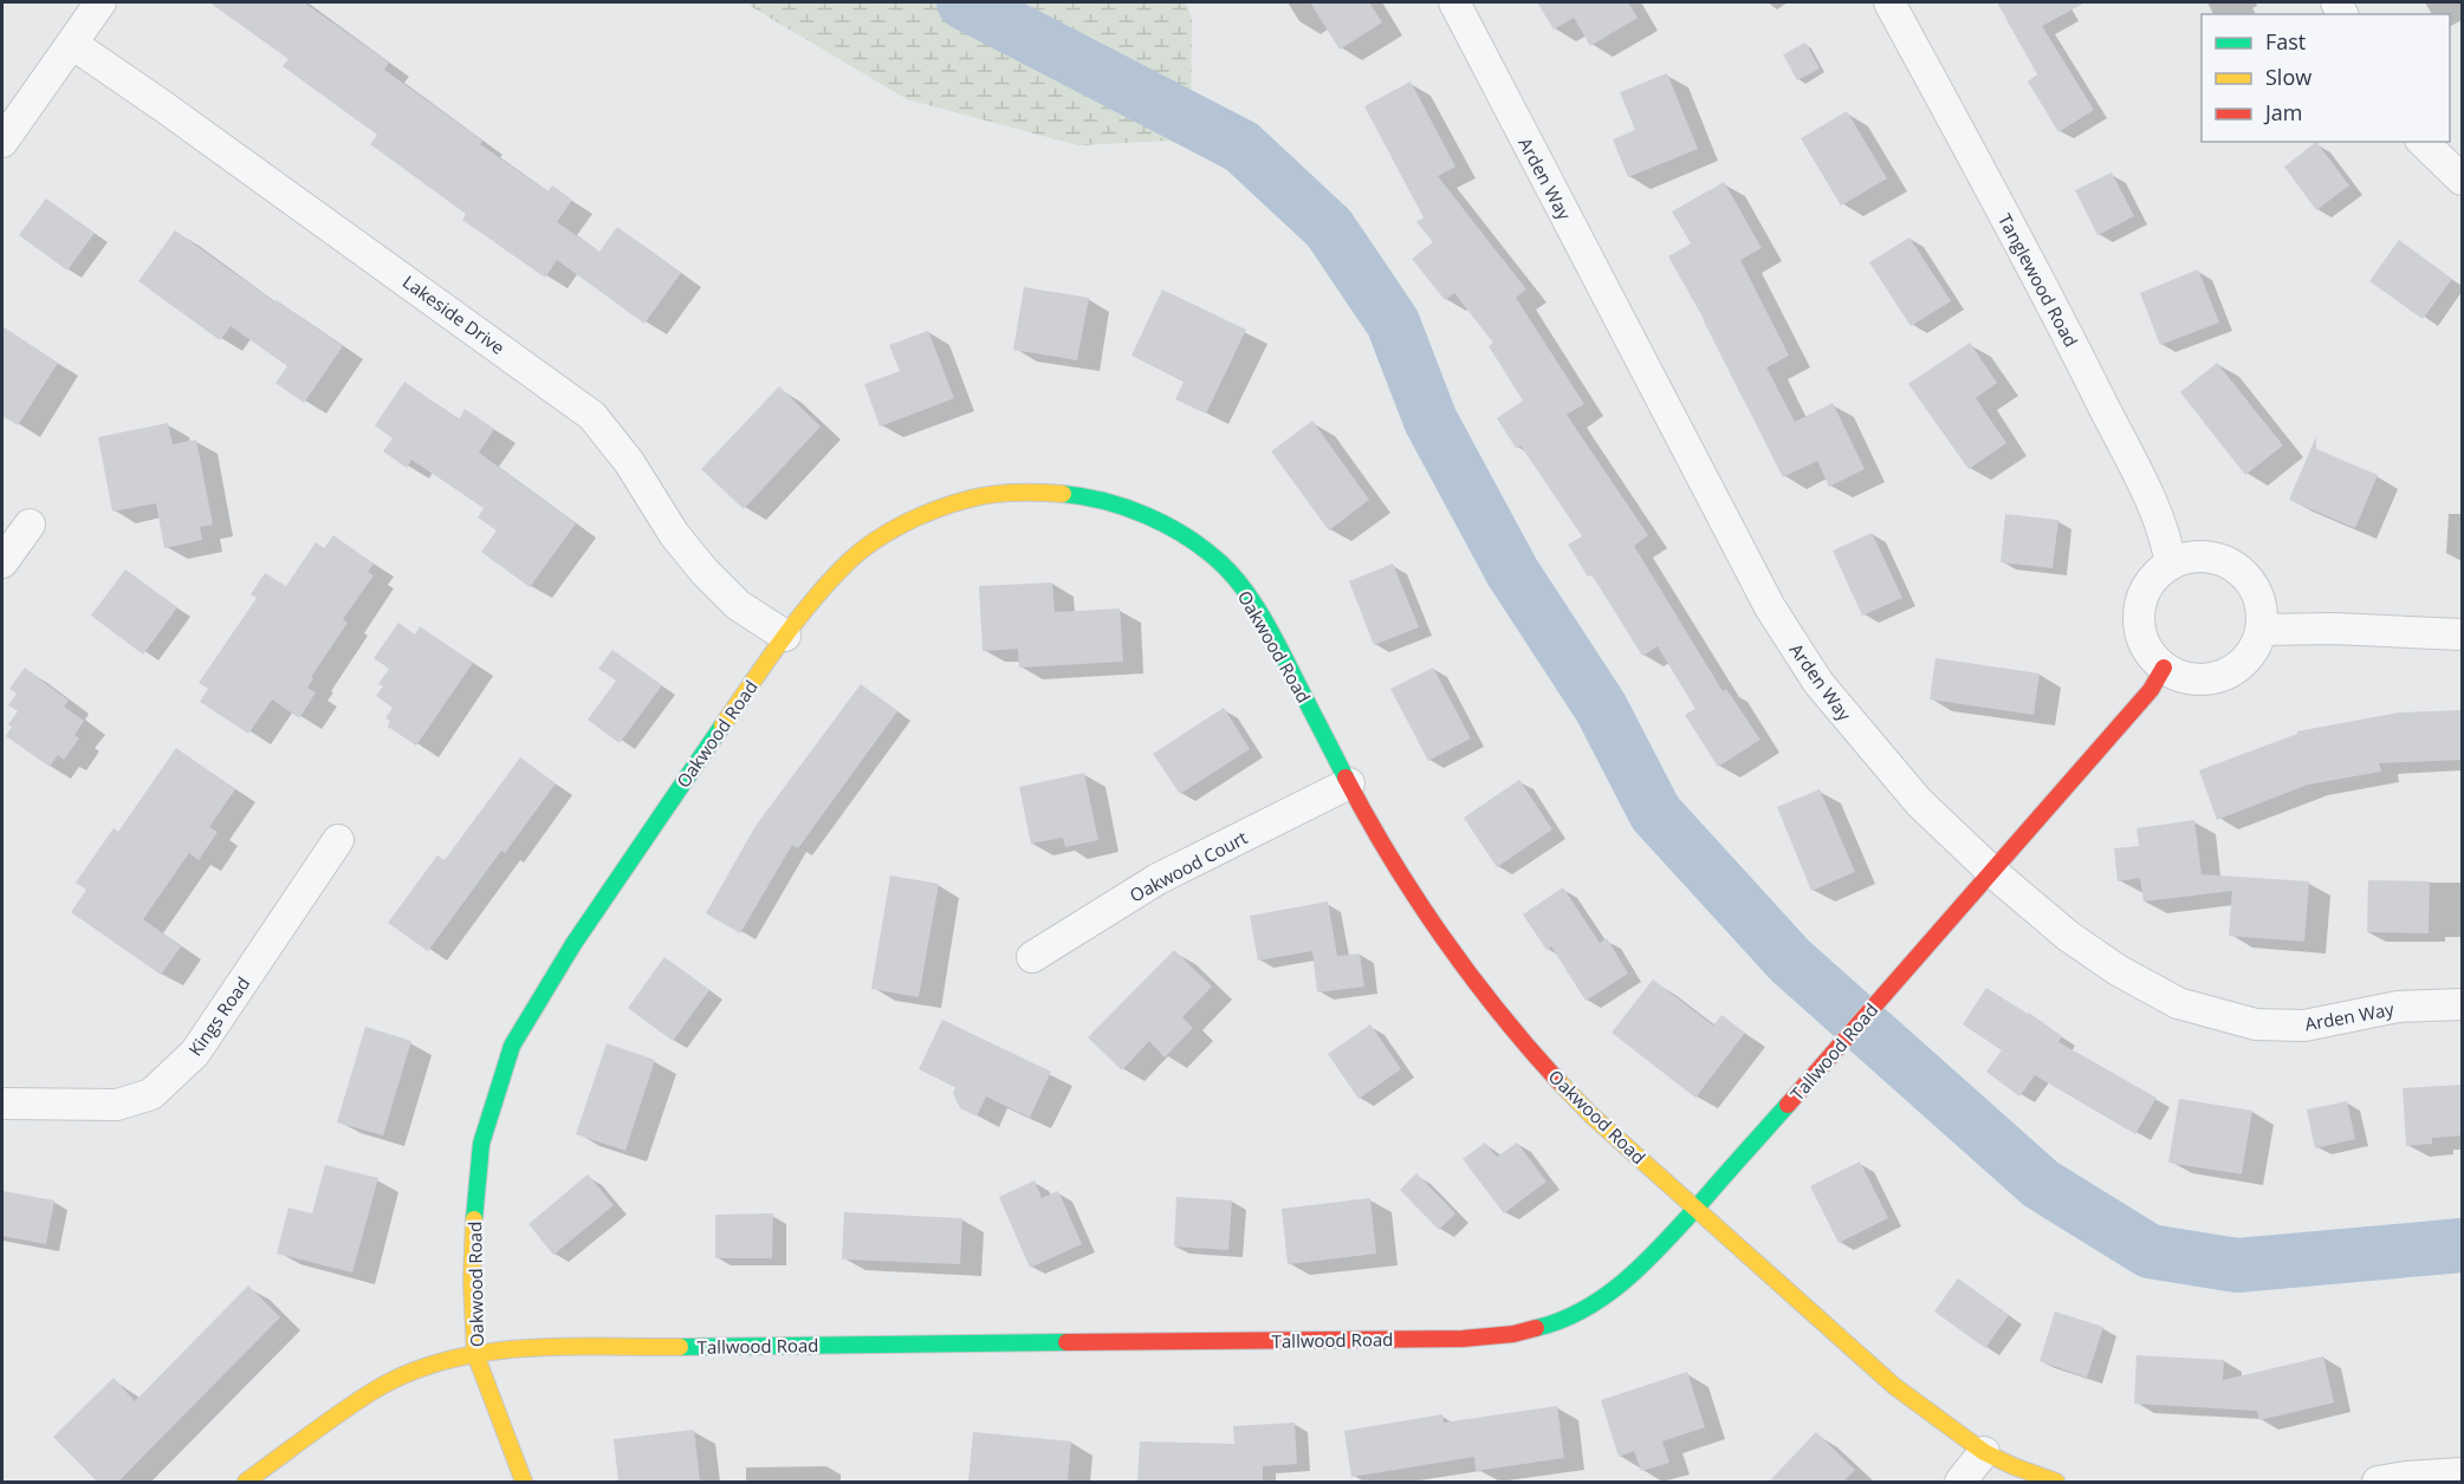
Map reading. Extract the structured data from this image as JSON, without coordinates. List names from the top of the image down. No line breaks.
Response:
{"streets":{"street":["Arden Way","Tanglewood Road","Lakeside Drive","Oakwood Road","Oakwood Court","Kings Road","Tallwood Road"]},"crossings":[["Arden Way","Tallwood Road"],["Tanglewood Road","Tallwood Road"],["Lakeside Drive","Oakwood Road"],["Oakwood Road","Oakwood Court"],["Oakwood Road","Tallwood Road"]],"legend":["Fast","Slow","Jam"]}
